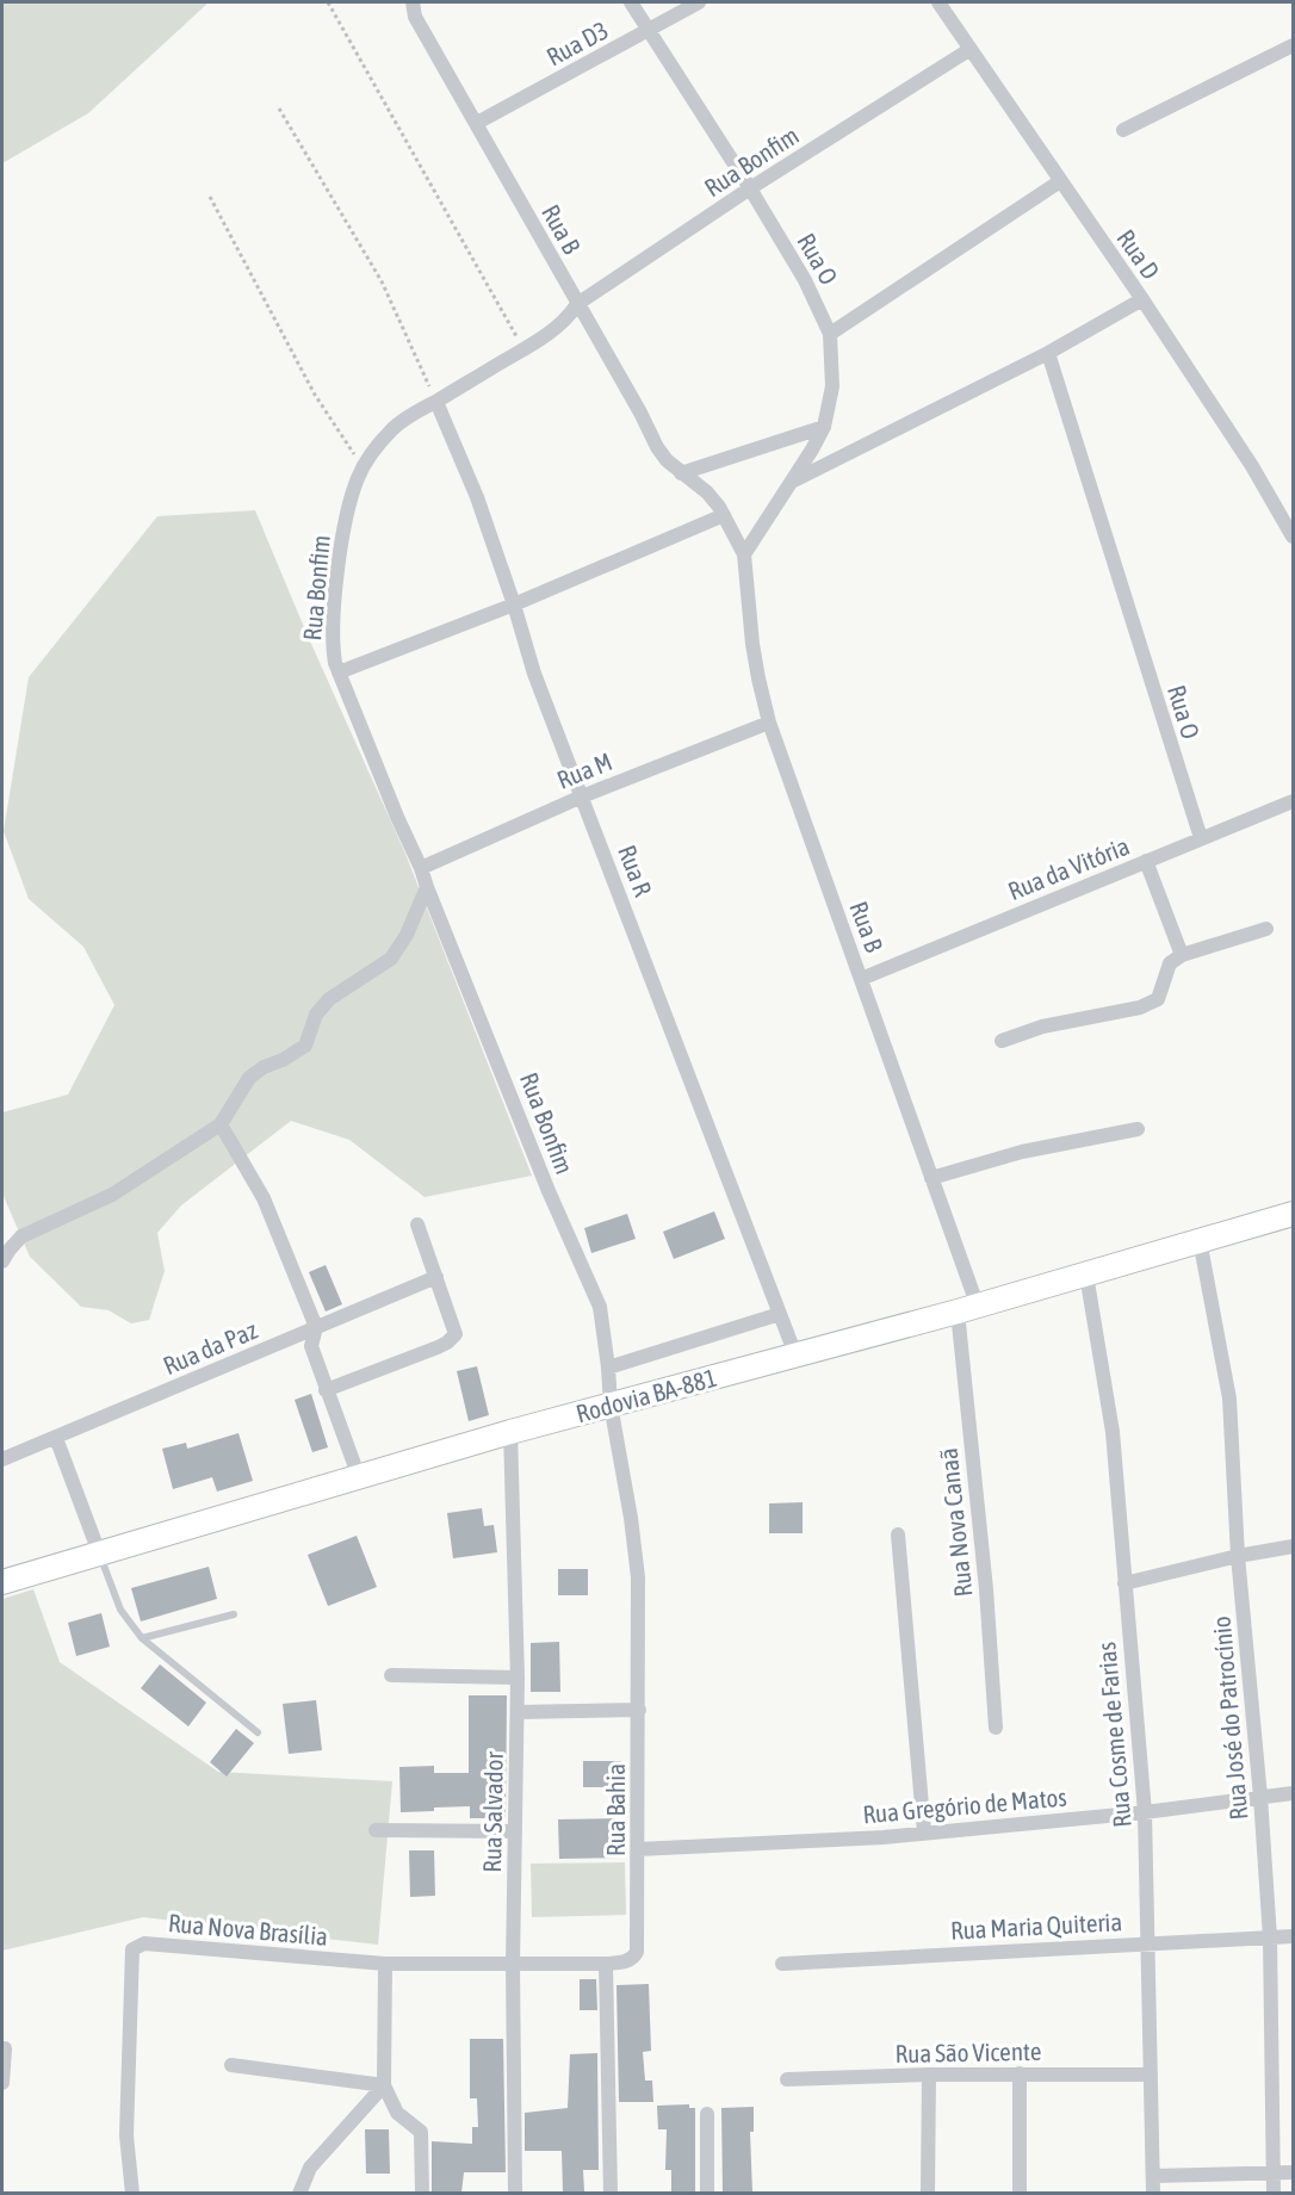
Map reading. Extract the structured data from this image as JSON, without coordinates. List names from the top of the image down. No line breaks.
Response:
{"streets":{"main road":["Rodovia BA-881"],"street":["Rua D3","Rua Bonfim","Rua B","Rua D","Rua O","Rua M","Rua da Vitória","Rua R","Rua da Paz","Rua Nova Canaã","Rua José do Patrocínio","Rua Cosme de Farias","Rua Gregório de Matos","Rua Bahia","Rua Salvador","Rua Maria Quiteria","Rua Nova Brasília","Rua São Vicente"]},"crossings":[["Rua D3","Rua B"],["Rua D3","Rua O"],["Rua Bonfim","Rua B"],["Rua Bonfim","Rua D"],["Rua Bonfim","Rua O"],["Rua Bonfim","Rua M"],["Rua Bonfim","Rua R"],["Rua Bonfim","Rodovia BA-881"],["Rua Bonfim","Rua Bahia"],["Rua B","Rua O"],["Rua B","Rua M"],["Rua B","Rua da Vitória"],["Rua B","Rodovia BA-881"],["Rua B","Rua Nova Canaã"],["Rua O","Rua da Vitória"],["Rua M","Rua R"],["Rua R","Rodovia BA-881"],["Rodovia BA-881","Rua Nova Canaã"],["Rodovia BA-881","Rua José do Patrocínio"],["Rodovia BA-881","Rua Cosme de Farias"],["Rodovia BA-881","Rua Bahia"],["Rodovia BA-881","Rua Salvador"],["Rua José do Patrocínio","Rua Gregório de Matos"],["Rua José do Patrocínio","Rua Maria Quiteria"],["Rua Cosme de Farias","Rua Gregório de Matos"],["Rua Cosme de Farias","Rua Maria Quiteria"],["Rua Cosme de Farias","Rua São Vicente"],["Rua Gregório de Matos","Rua Bahia"],["Rua Bahia","Rua Nova Brasília"],["Rua Salvador","Rua Nova Brasília"]]}
